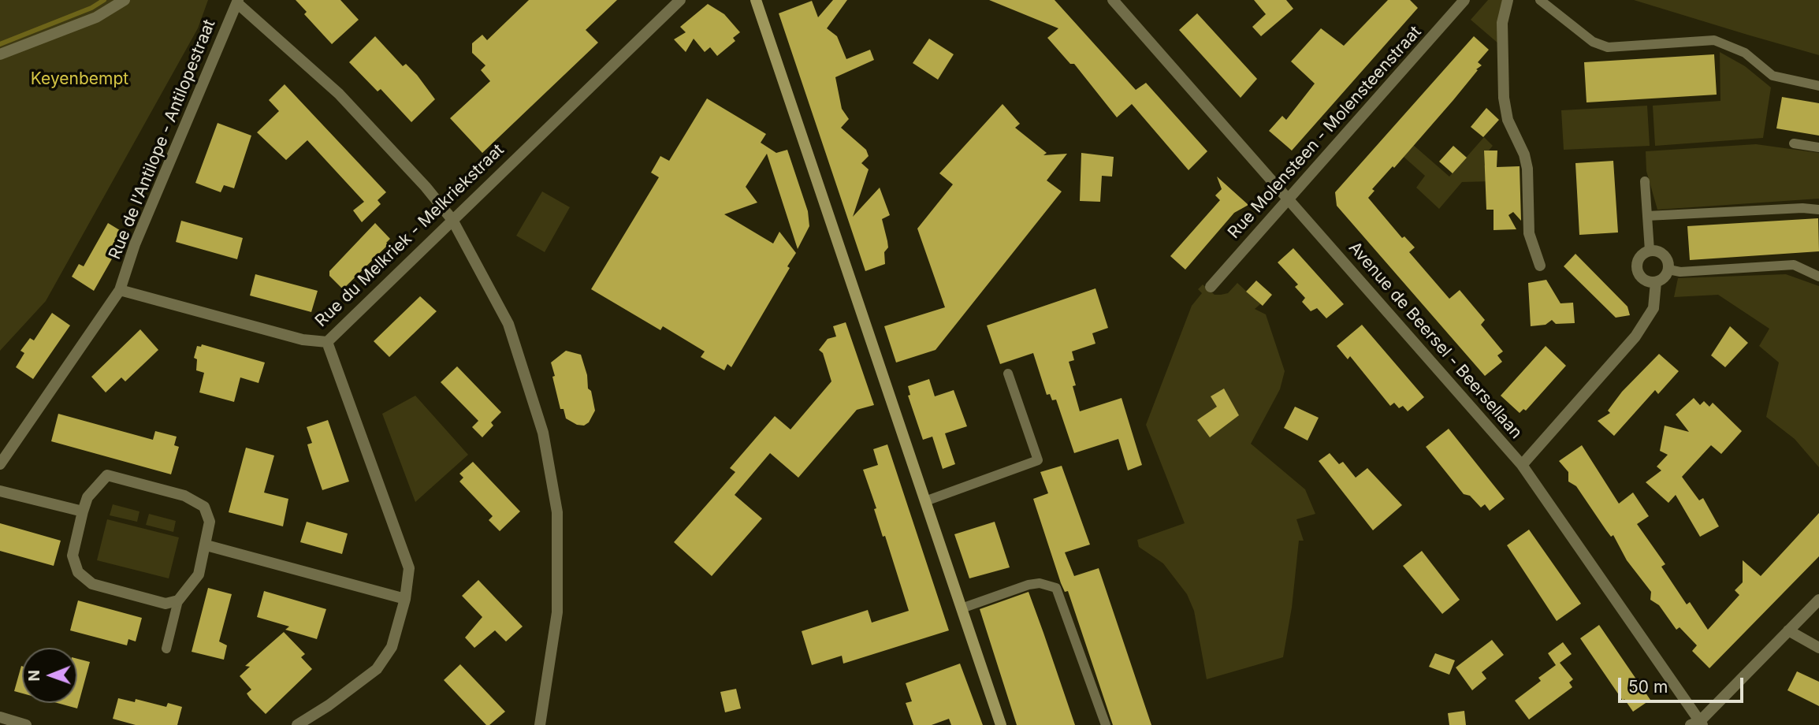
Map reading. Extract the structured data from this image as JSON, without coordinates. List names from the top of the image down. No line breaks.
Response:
{"streets":{"street":["Rue Molensteen - Molensteenstraat","Rue de l'Antilope - Antilopestraat","Rue du Melkriek - Melkriekstraat","Avenue de Beersel - Beersellaan"]},"crossings":[["Rue Molensteen - Molensteenstraat","Avenue de Beersel - Beersellaan"],["Rue de l'Antilope - Antilopestraat","Rue du Melkriek - Melkriekstraat"]],"parks":["Keyenbempt"],"scale_bar":"50 m","north":"left"}
